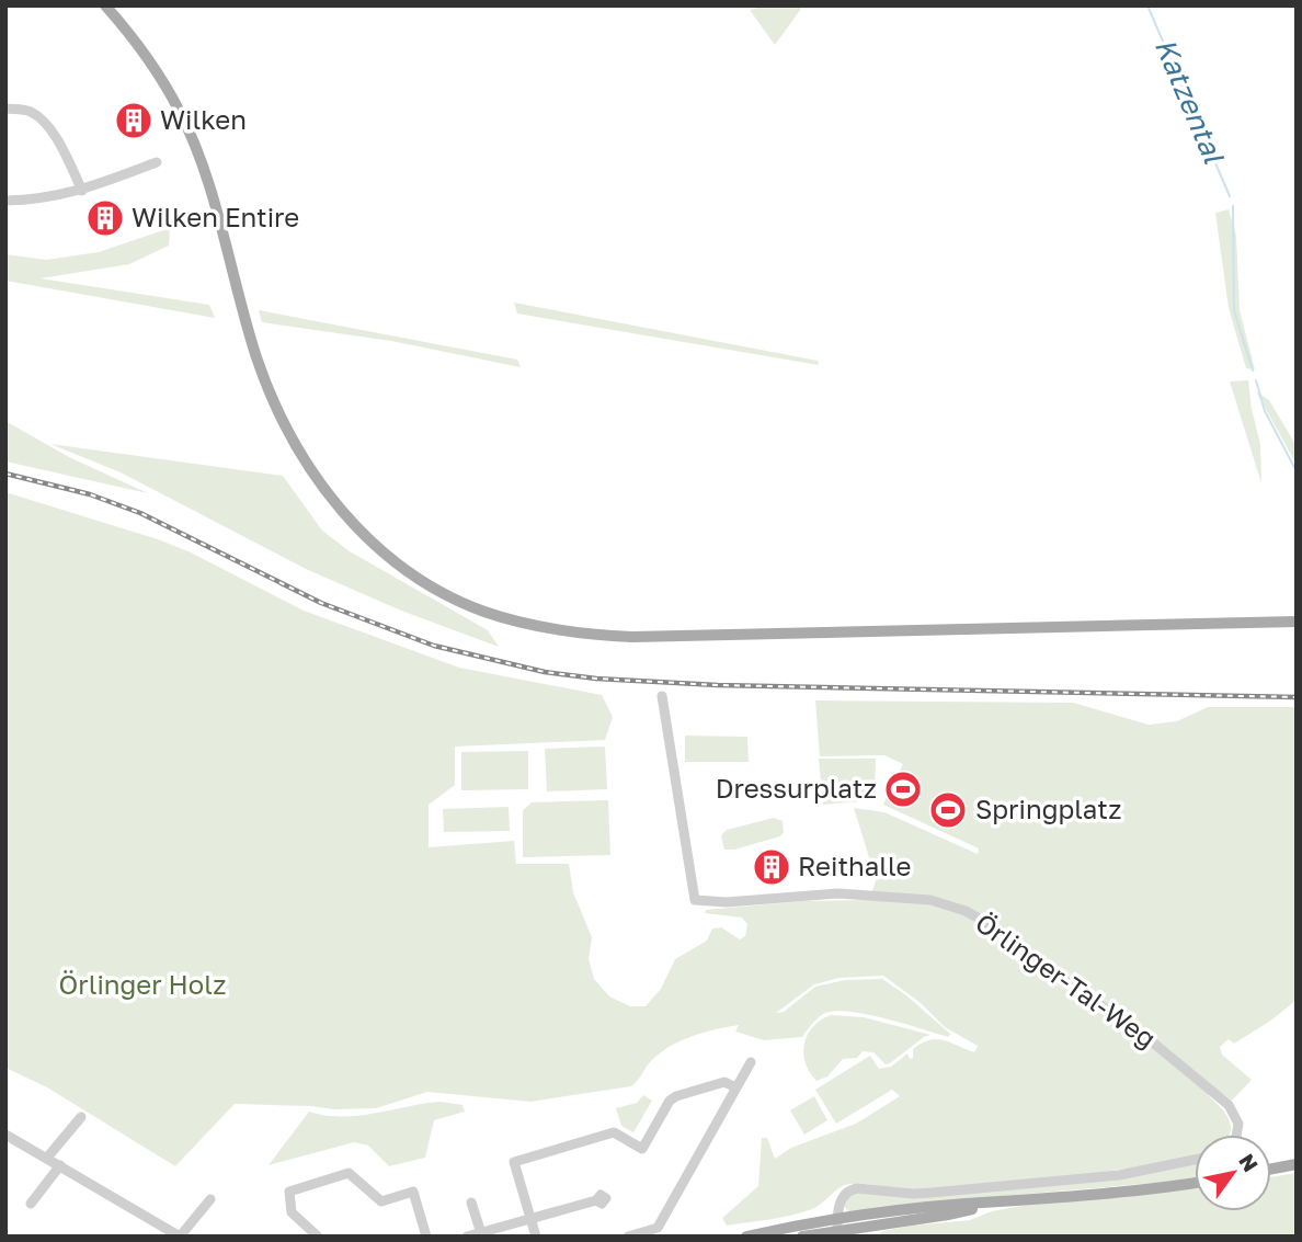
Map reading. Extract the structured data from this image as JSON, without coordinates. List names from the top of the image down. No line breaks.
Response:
{"streets":{"street":["Örlinger-Tal-Weg"]},"water":["Katzental"],"parks":["Örlinger Holz"],"places":{"building":["Wilken","Wilken Entire","Reithalle"],"sports":["Dressurplatz","Springplatz"]},"north":"top right"}
